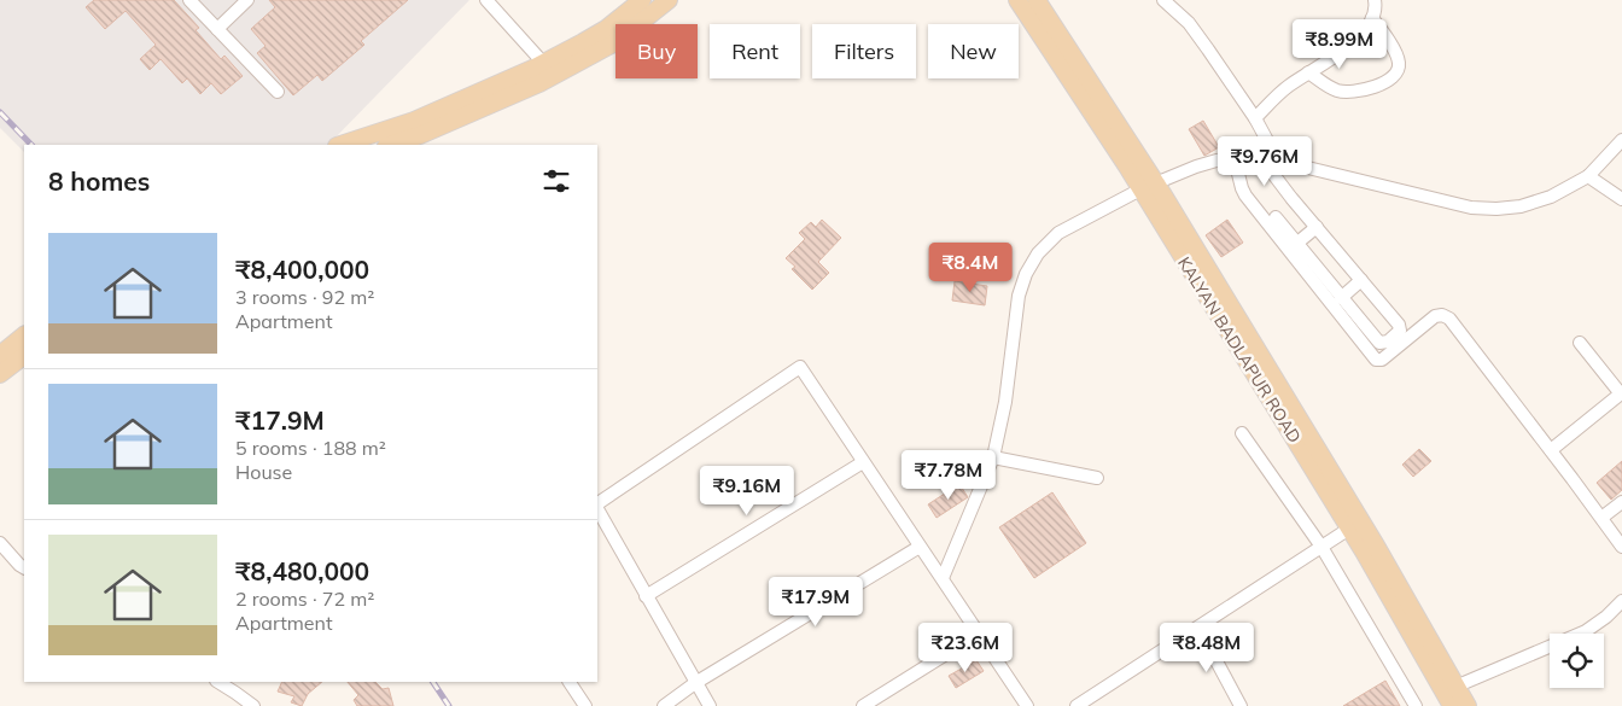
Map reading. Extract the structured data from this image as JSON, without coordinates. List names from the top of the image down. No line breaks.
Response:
{"streets":{"main road":["KALYAN BADLAPUR ROAD"]},"page":{"price":["₹8.99M","₹9.76M","₹8.4M","₹7.78M","₹9.16M","₹17.9M","₹23.6M","₹8.48M"],"chip":["Buy","Rent","Filters","New"],"heading":"8 homes","list":[{"name":"₹8,400,000","note":"3 rooms · 92 m² · Apartment"},{"name":"₹17.9M","note":"5 rooms · 188 m² · House"},{"name":"₹8,480,000","note":"2 rooms · 72 m² · Apartment"}]}}
